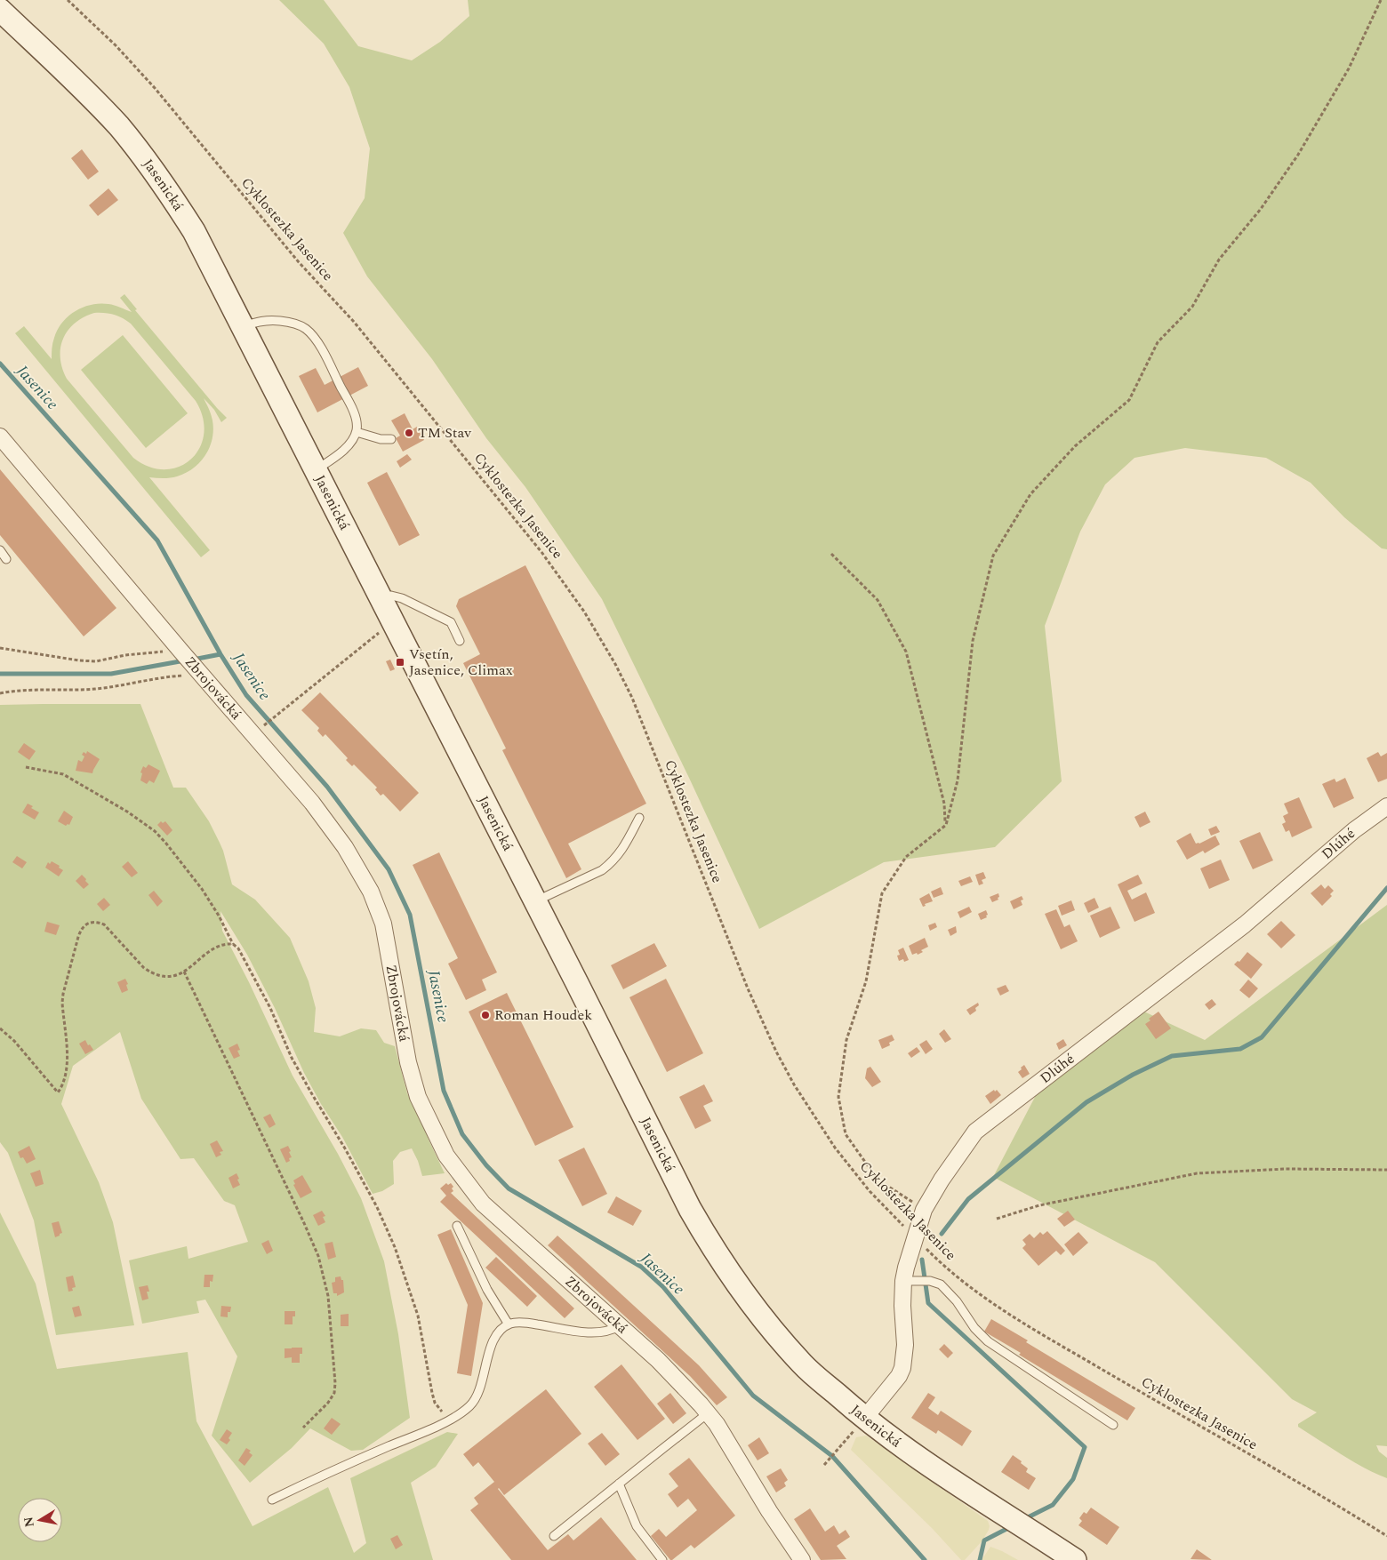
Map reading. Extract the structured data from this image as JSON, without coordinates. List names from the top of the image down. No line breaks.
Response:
{"streets":{"street":["Jasenická","Zbrojovácká","Dlúhé"],"path":["Cyklostezka Jasenice"]},"crossings":[["Jasenická","Dlúhé"],["Cyklostezka Jasenice","Dlúhé"]],"water":["Jasenice"],"places":{"other":["TM Stav","Roman Houdek"],"transit":["Vsetín, Jasenice, Climax"]},"north":"left"}
